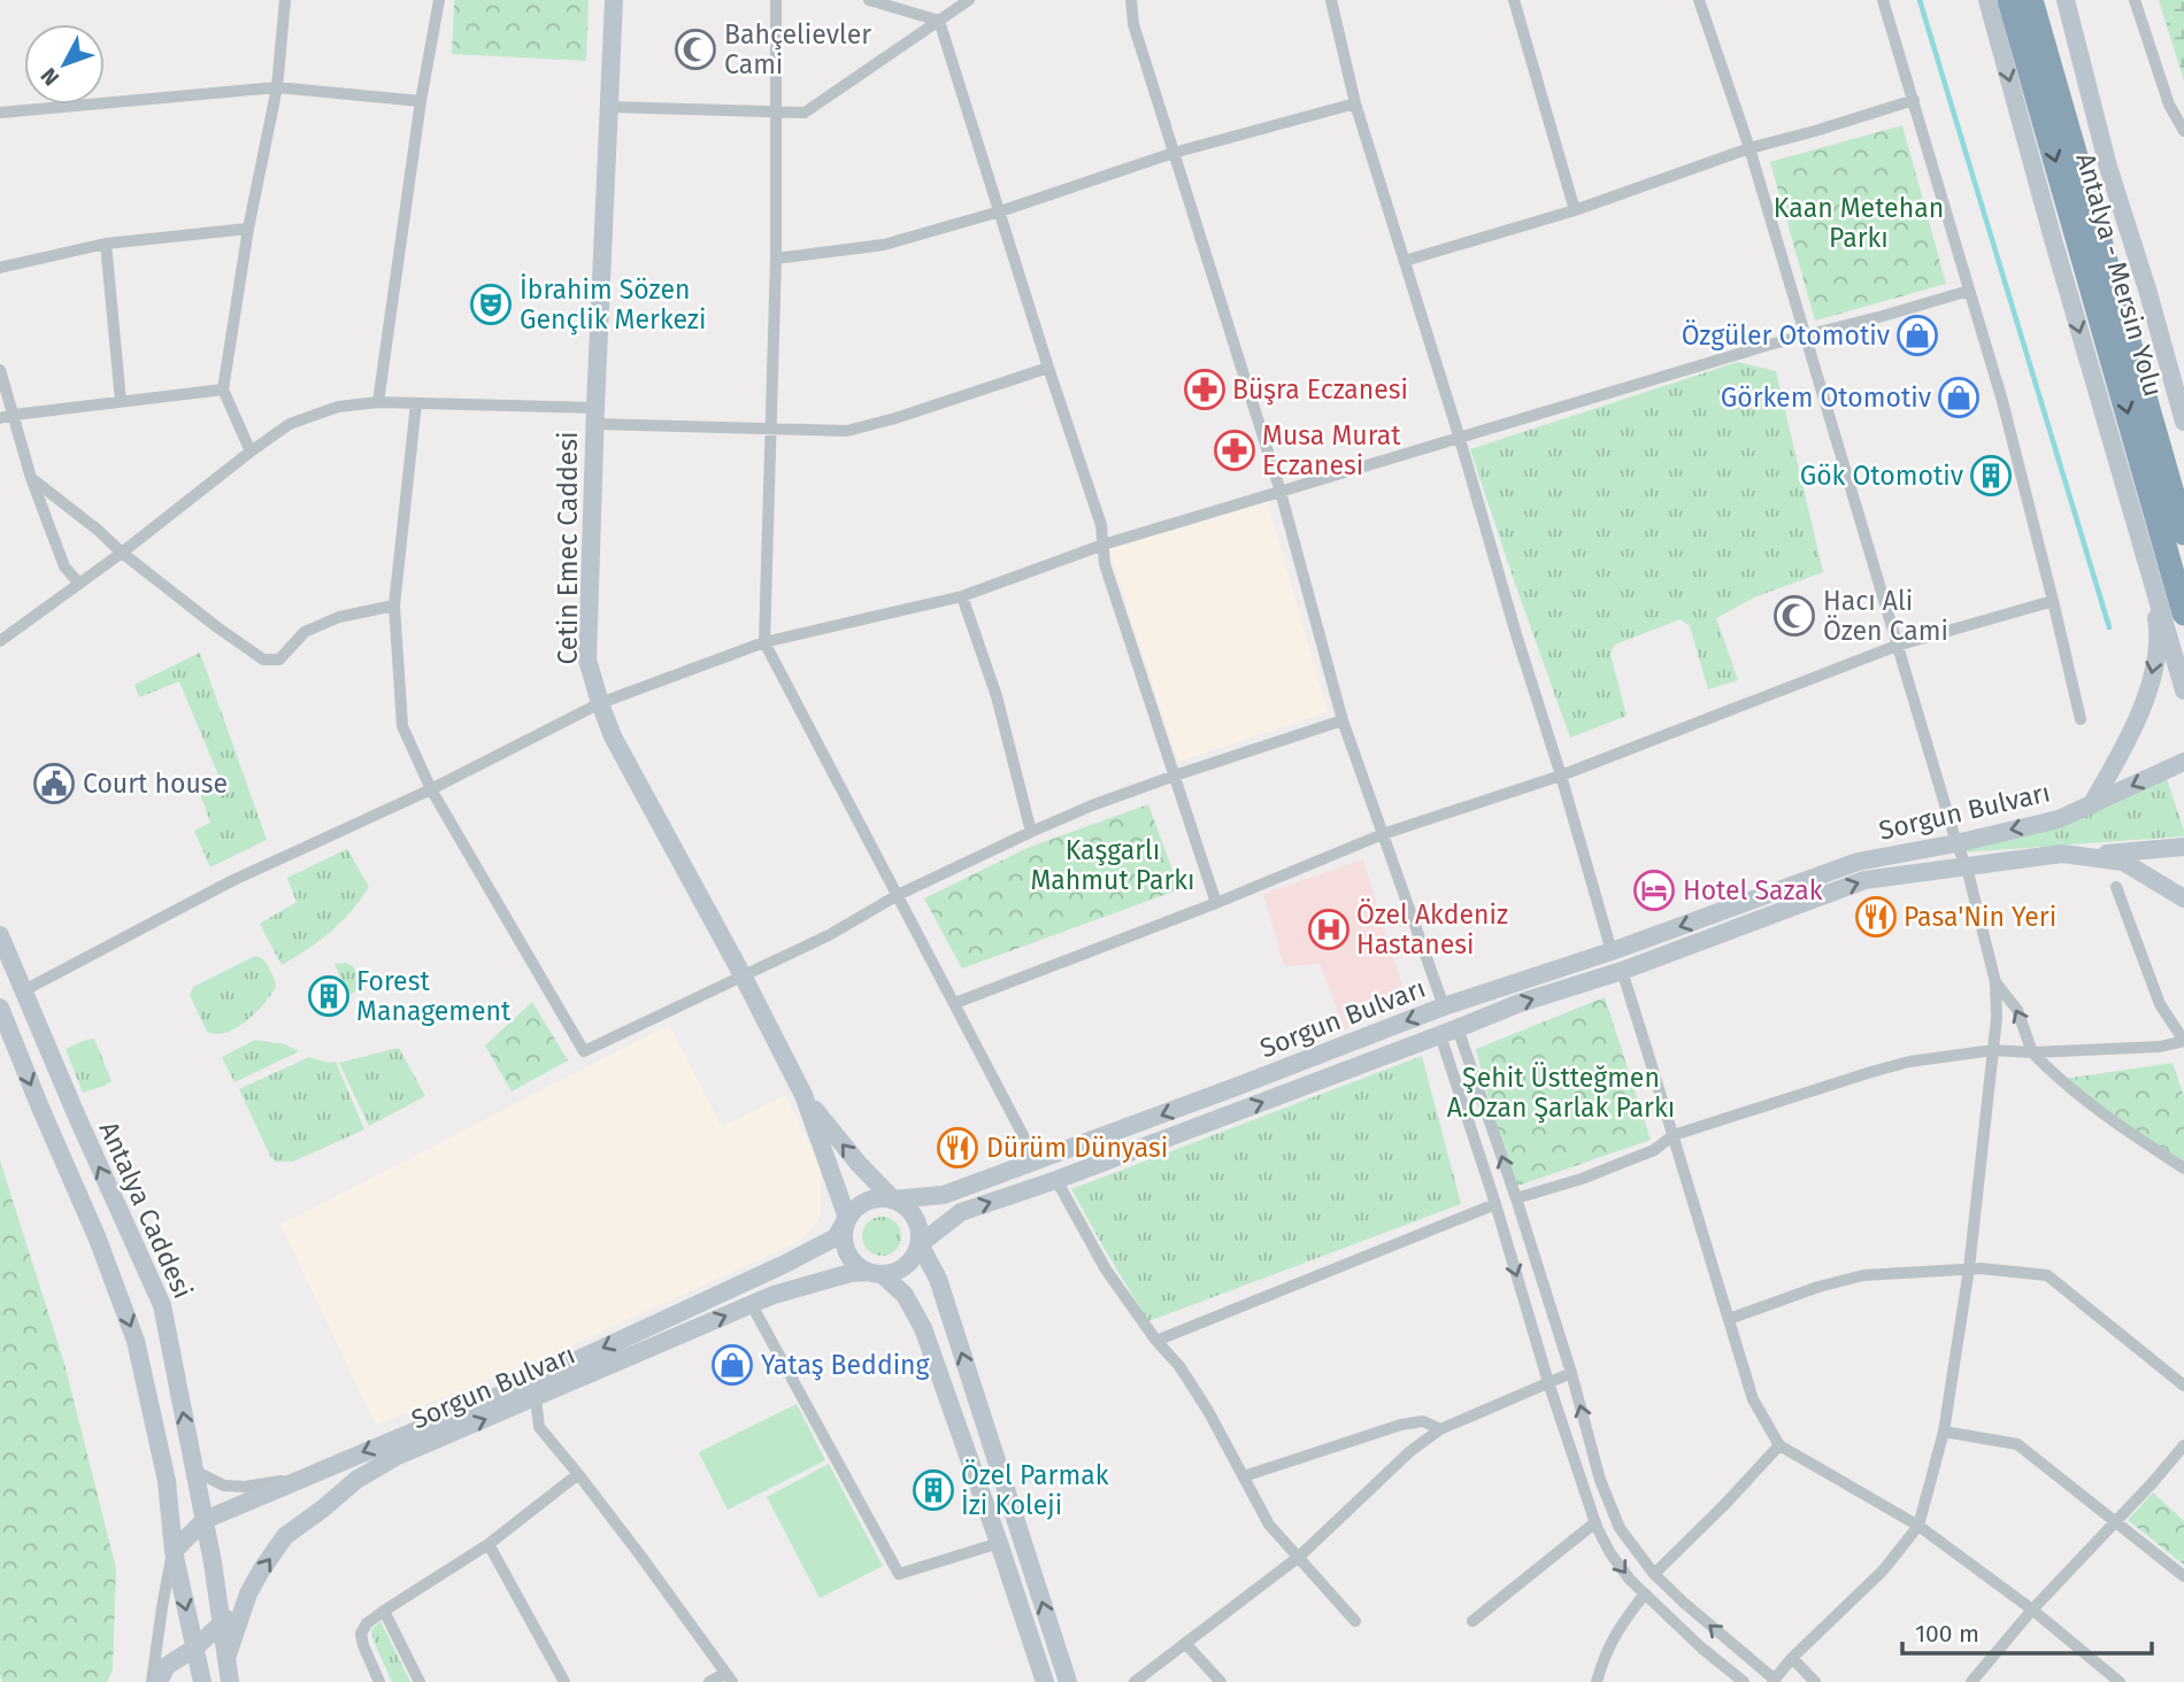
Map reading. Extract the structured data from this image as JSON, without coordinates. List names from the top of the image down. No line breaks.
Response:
{"streets":{"highway":["Antalya - Mersin Yolu"],"main road":["Cetin Emec Caddesi","Sorgun Bulvarı","Antalya Caddesi"]},"crossings":[["Sorgun Bulvarı","Antalya Caddesi"]],"parks":["Kaan Metehan Parkı","Kaşgarlı Mahmut Parkı","Şehit Üstteğmen A.Ozan Şarlak Parkı"],"places":{"mosque":["Bahçelievler Cami","Hacı Ali Özen Cami"],"theatre":["İbrahim Sözen Gençlik Merkezi"],"shop":["Özgüler Otomotiv","Görkem Otomotiv","Yataş Bedding"],"pharmacy":["Büşra Eczanesi","Musa Murat Eczanesi"],"building":["Gök Otomotiv","Forest Management","Özel Parmak İzi Koleji"],"public building":["Court house"],"hotel":["Hotel Sazak"],"restaurant":["Pasa'Nin Yeri","Dürüm Dünyasi"],"hospital":["Özel Akdeniz Hastanesi"]},"scale_bar":"100 m","north":"bottom left"}
